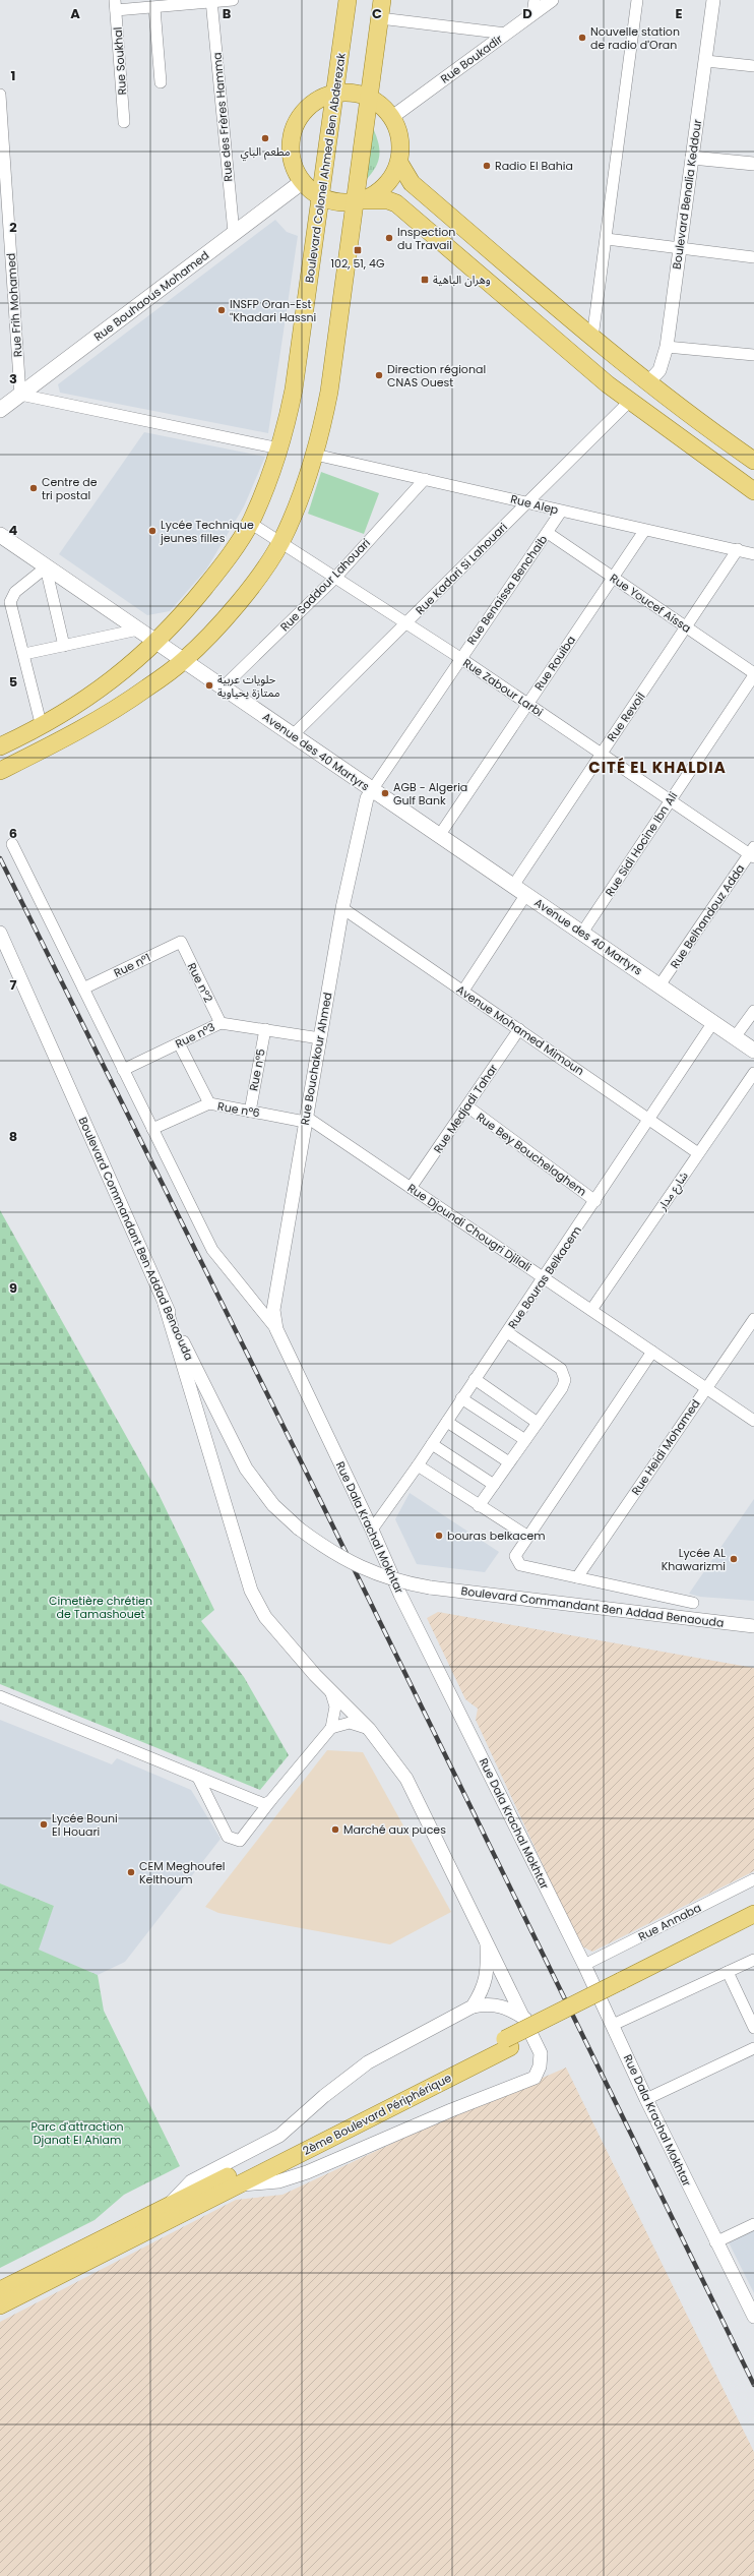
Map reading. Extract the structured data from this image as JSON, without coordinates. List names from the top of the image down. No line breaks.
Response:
{"streets":{"main road":["Boulevard Colonel Ahmed Ben Abderezak","Rue Bouhaous Mohamed","Avenue des 40 Martyrs","2ème Boulevard Périphérique"],"street":["Rue Boukadir","Rue Soukhal","Rue des Frères Hamma","Boulevard Benalia Keddour","Rue Frih Mohamed","Rue Alep","Rue Kadari Si Lahouari","Rue Saddour Lahouari","Rue Benaissa Benchaib","Rue Youcef Aissa","Rue Rouiba","Rue Zabour Larbi","Rue Revoil","Rue Sidi Hocine Ibn Ali","Rue Belhandouz Adda","Rue n°1","Rue n°2","Avenue Mohamed Mimoun","Rue n°3","Rue Bouchakour Ahmed","Rue n°5","Rue Medjadi Tahar","Rue n°6","Rue Bey Bouchelaghem","شارع مدار","Rue Djoundi Chougri Djilali","Boulevard Commandant Ben Addad Benaouda","Rue Bouras Belkacem","Rue Heidi Mohamed","Rue Dala Krachal Mokhtar","Rue Annaba"]},"crossings":[["Rue des Frères Hamma","Rue Bouhaous Mohamed"],["Boulevard Colonel Ahmed Ben Abderezak","Rue Zabour Larbi"],["Boulevard Colonel Ahmed Ben Abderezak","Avenue des 40 Martyrs"],["Rue Bouhaous Mohamed","Rue Frih Mohamed"],["Rue Alep","Rue Kadari Si Lahouari"],["Rue Alep","Rue Saddour Lahouari"],["Rue Alep","Rue Benaissa Benchaib"],["Rue Alep","Rue Rouiba"],["Rue Alep","Rue Revoil"],["Rue Kadari Si Lahouari","Rue Zabour Larbi"],["Rue Kadari Si Lahouari","Avenue des 40 Martyrs"],["Rue Saddour Lahouari","Rue Zabour Larbi"],["Rue Saddour Lahouari","Avenue des 40 Martyrs"],["Rue Benaissa Benchaib","Rue Youcef Aissa"],["Rue Benaissa Benchaib","Rue Zabour Larbi"],["Rue Benaissa Benchaib","Avenue des 40 Martyrs"],["Rue Benaissa Benchaib","Rue Bouchakour Ahmed"],["Rue Youcef Aissa","Rue Rouiba"],["Rue Youcef Aissa","Rue Revoil"],["Rue Youcef Aissa","Rue Sidi Hocine Ibn Ali"],["Rue Rouiba","Rue Zabour Larbi"],["Rue Rouiba","Avenue des 40 Martyrs"],["Rue Zabour Larbi","Rue Revoil"],["Rue Zabour Larbi","Rue Sidi Hocine Ibn Ali"],["Rue Zabour Larbi","Rue Belhandouz Adda"],["Rue Revoil","Avenue des 40 Martyrs"],["Rue Revoil","Avenue Mohamed Mimoun"],["Avenue des 40 Martyrs","Rue Sidi Hocine Ibn Ali"],["Avenue des 40 Martyrs","Rue Belhandouz Adda"],["Avenue des 40 Martyrs","Rue Bouchakour Ahmed"],["Avenue des 40 Martyrs","Rue Bouras Belkacem"],["Rue n°1","Rue n°2"],["Rue n°2","Rue n°3"],["Avenue Mohamed Mimoun","Rue Bouchakour Ahmed"],["Avenue Mohamed Mimoun","Rue Medjadi Tahar"],["Avenue Mohamed Mimoun","شارع مدار"],["Avenue Mohamed Mimoun","Rue Bouras Belkacem"],["Rue n°3","Rue Bouchakour Ahmed"],["Rue n°3","Rue n°5"],["Rue Bouchakour Ahmed","Rue n°6"],["Rue Bouchakour Ahmed","Rue Djoundi Chougri Djilali"],["Rue Bouchakour Ahmed","Rue Dala Krachal Mokhtar"],["Rue n°5","Rue n°6"],["Rue Medjadi Tahar","Rue Bey Bouchelaghem"],["Rue Medjadi Tahar","Rue Djoundi Chougri Djilali"],["Rue n°6","Rue Djoundi Chougri Djilali"],["Rue Bey Bouchelaghem","Rue Bouras Belkacem"],["شارع مدار","Rue Djoundi Chougri Djilali"],["Rue Djoundi Chougri Djilali","Rue Bouras Belkacem"],["Rue Djoundi Chougri Djilali","Rue Heidi Mohamed"],["Rue Bouras Belkacem","Rue Dala Krachal Mokhtar"],["Rue Dala Krachal Mokhtar","Rue Annaba"]],"districts":["CITÉ EL KHALDIA"],"parks":["Cimetière chrétien de Tamashouet","Parc d'attraction Djanat El Ahlam"],"places":{"other":["Nouvelle station de radio d'Oran","مطعم الباي","Radio El Bahia","Inspection du Travail","INSFP Oran-Est \"Khadari Hassni","Direction régional CNAS Ouest","Centre de tri postal","Lycée Technique jeunes filles","حلويات عربية ممتازة يحياوية","AGB - Algeria Gulf Bank","bouras belkacem","Lycée AL Khawarizmi","Lycée Bouni El Houari","Marché aux puces","CEM Meghoufel Kelthoum"],"transit":["102, 51, 4G","وهران الباهية"]},"grid":{"columns":["A","B","C","D","E"],"rows":["1","2","3","4","5","6","7","8","9"]}}
